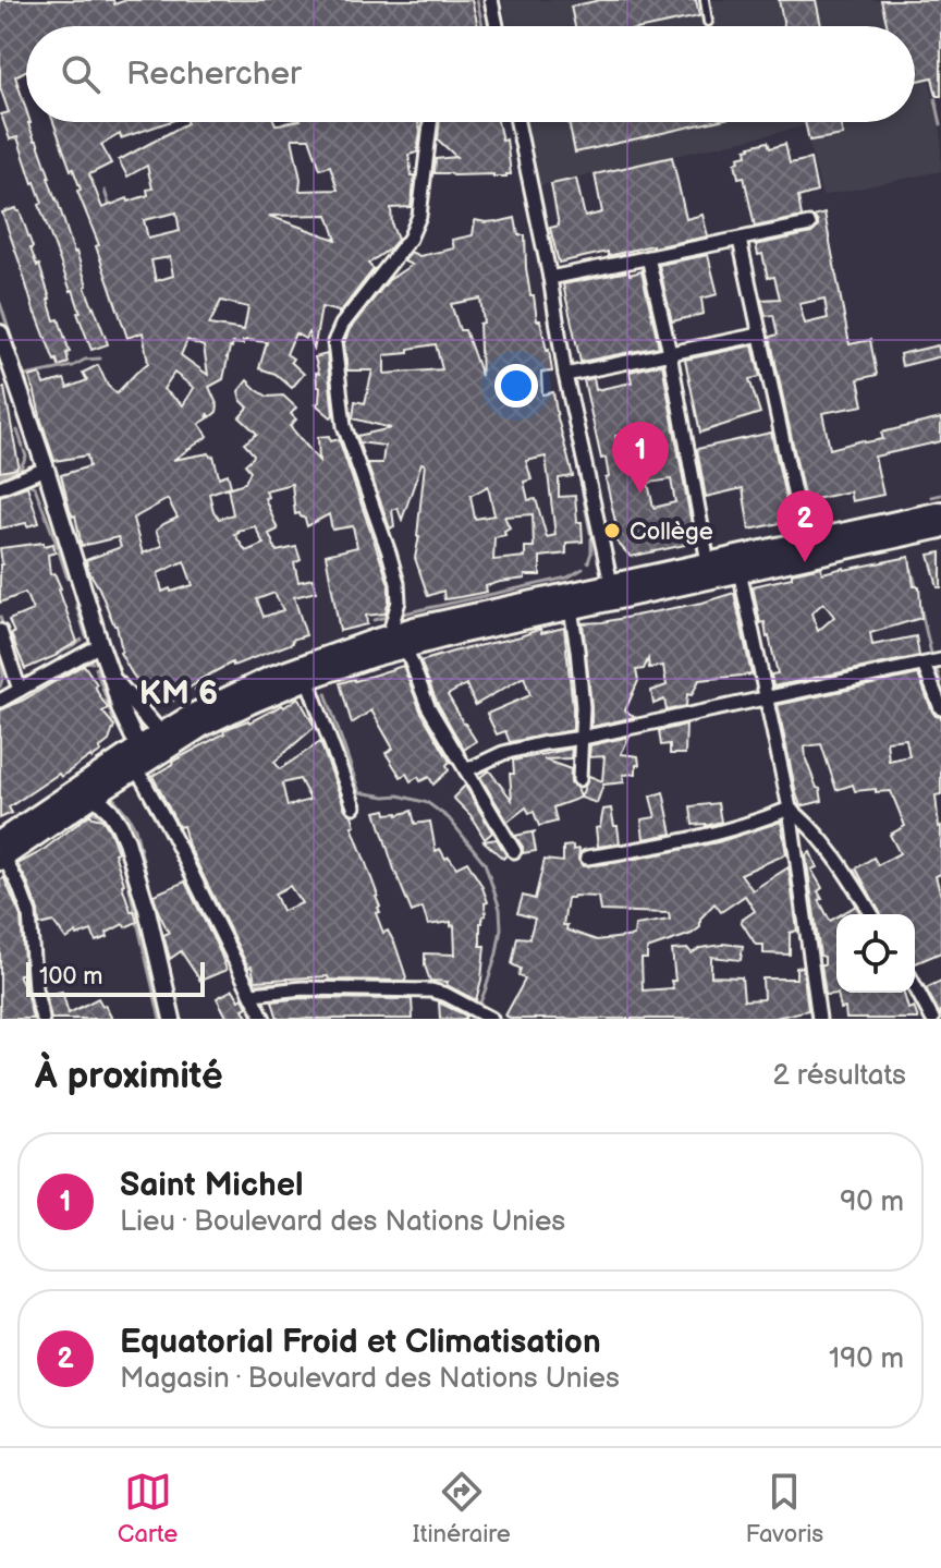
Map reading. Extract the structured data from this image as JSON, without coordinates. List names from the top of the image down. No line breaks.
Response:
{"districts":["KM 6"],"places":["Collège"],"scale_bar":"100 m","page":{"search":"Rechercher","pins":["1","2"],"scale":"100 m","heading":["À proximité","2 résultats"],"list":[{"mark":"1","name":"Saint Michel","note":"Lieu · Boulevard des Nations Unies","value":"90 m"},{"mark":"2","name":"Equatorial Froid et Climatisation","note":"Magasin · Boulevard des Nations Unies","value":"190 m"}],"nav":["Carte","Itinéraire","Favoris"]}}
